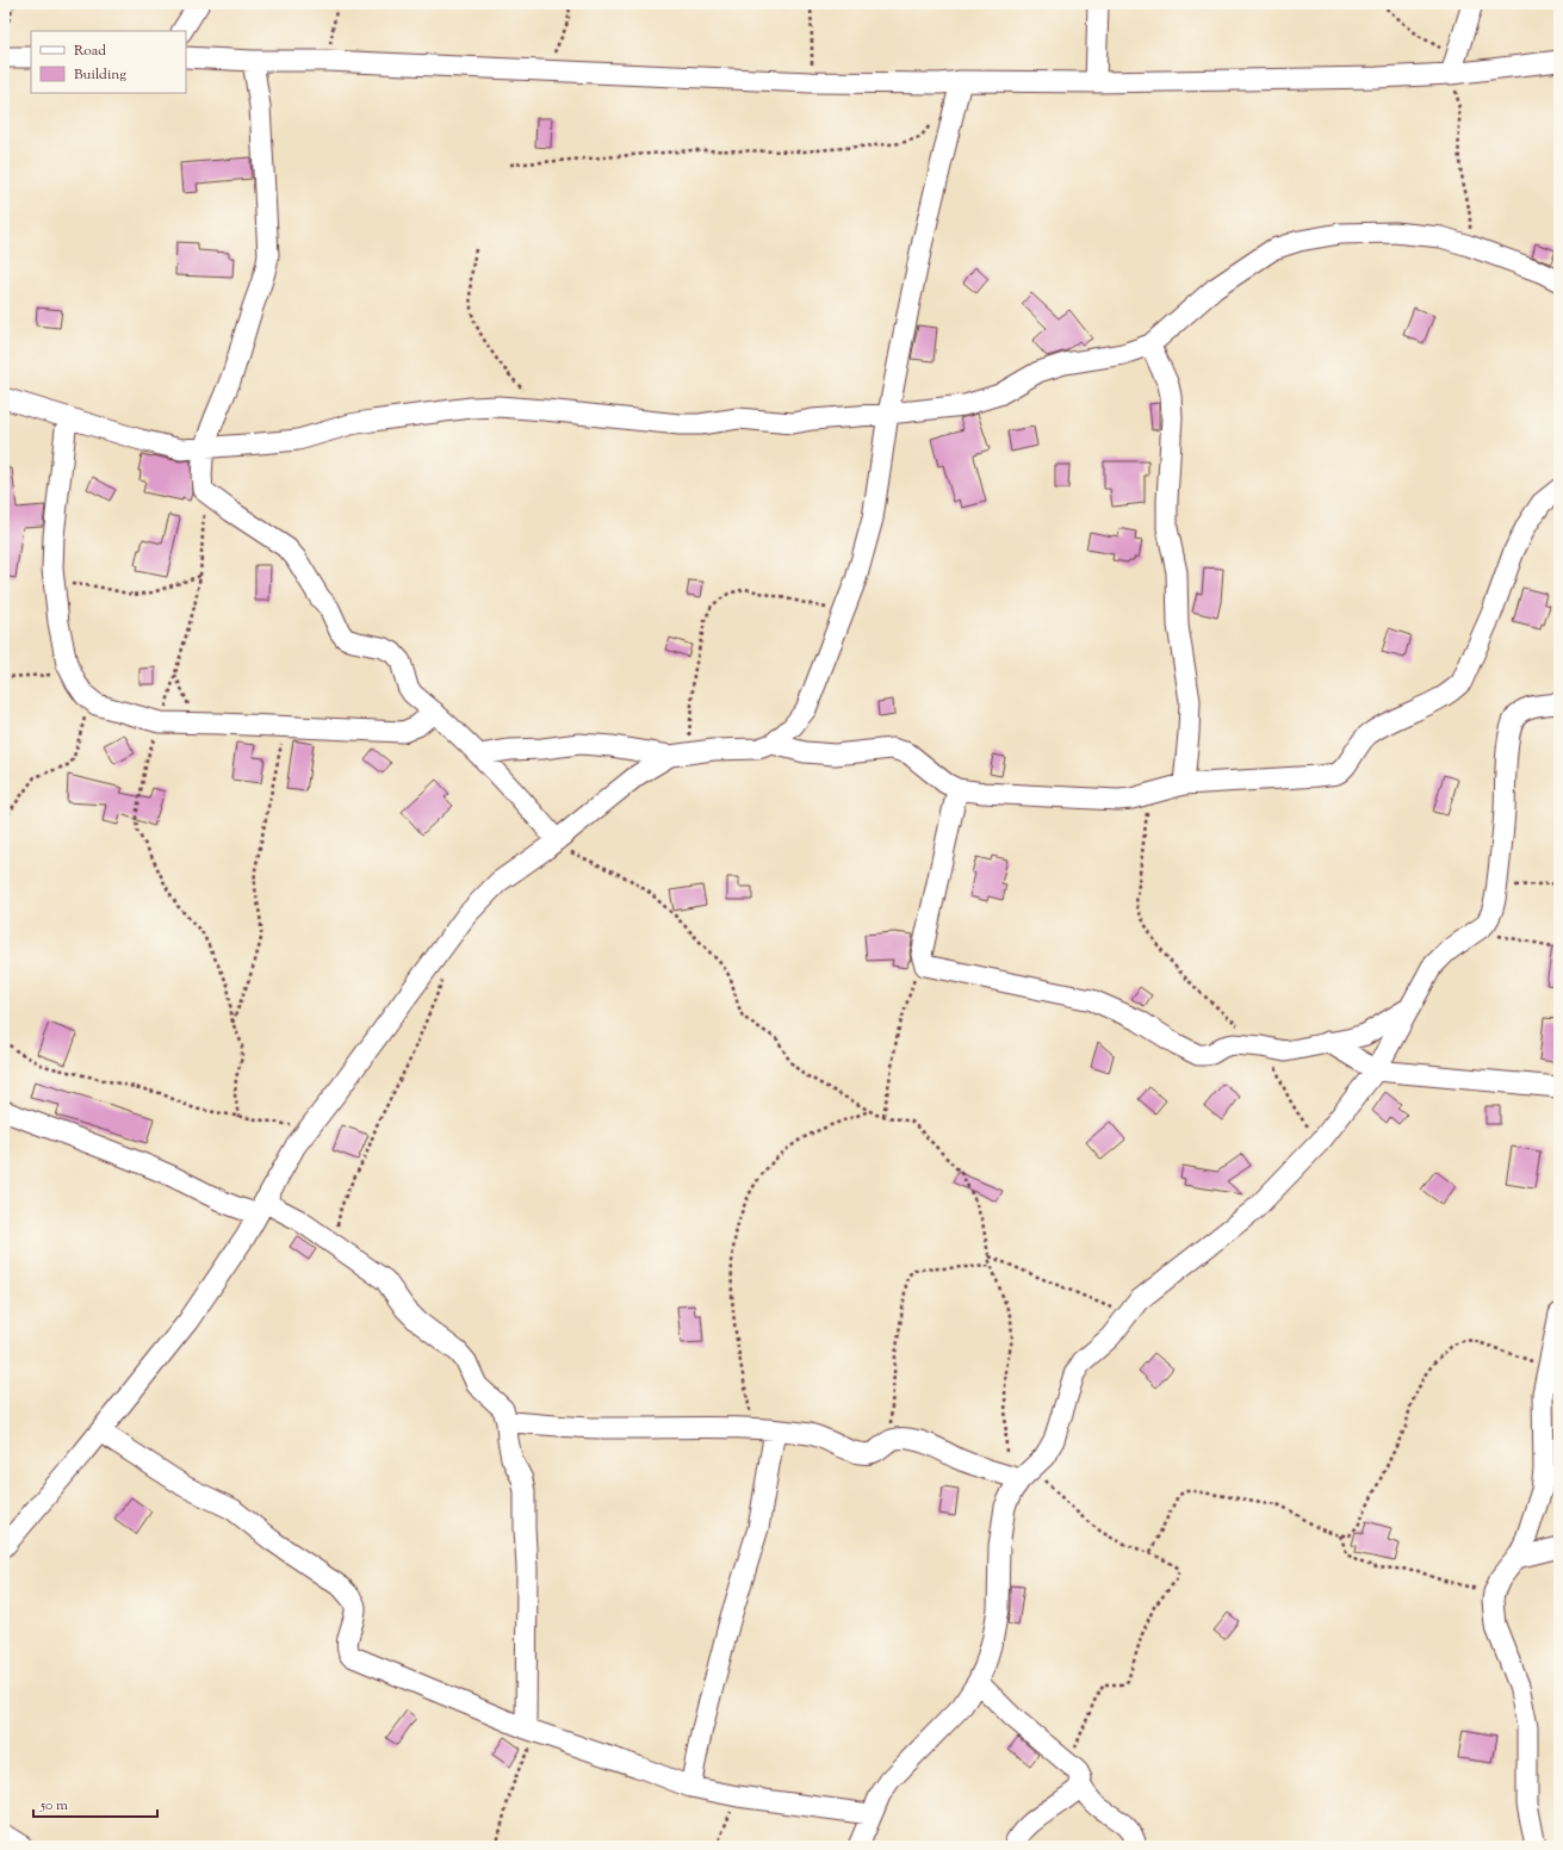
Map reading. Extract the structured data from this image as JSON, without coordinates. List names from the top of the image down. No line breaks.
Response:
{"legend":["Road","Building"],"scale_bar":"50 m"}
